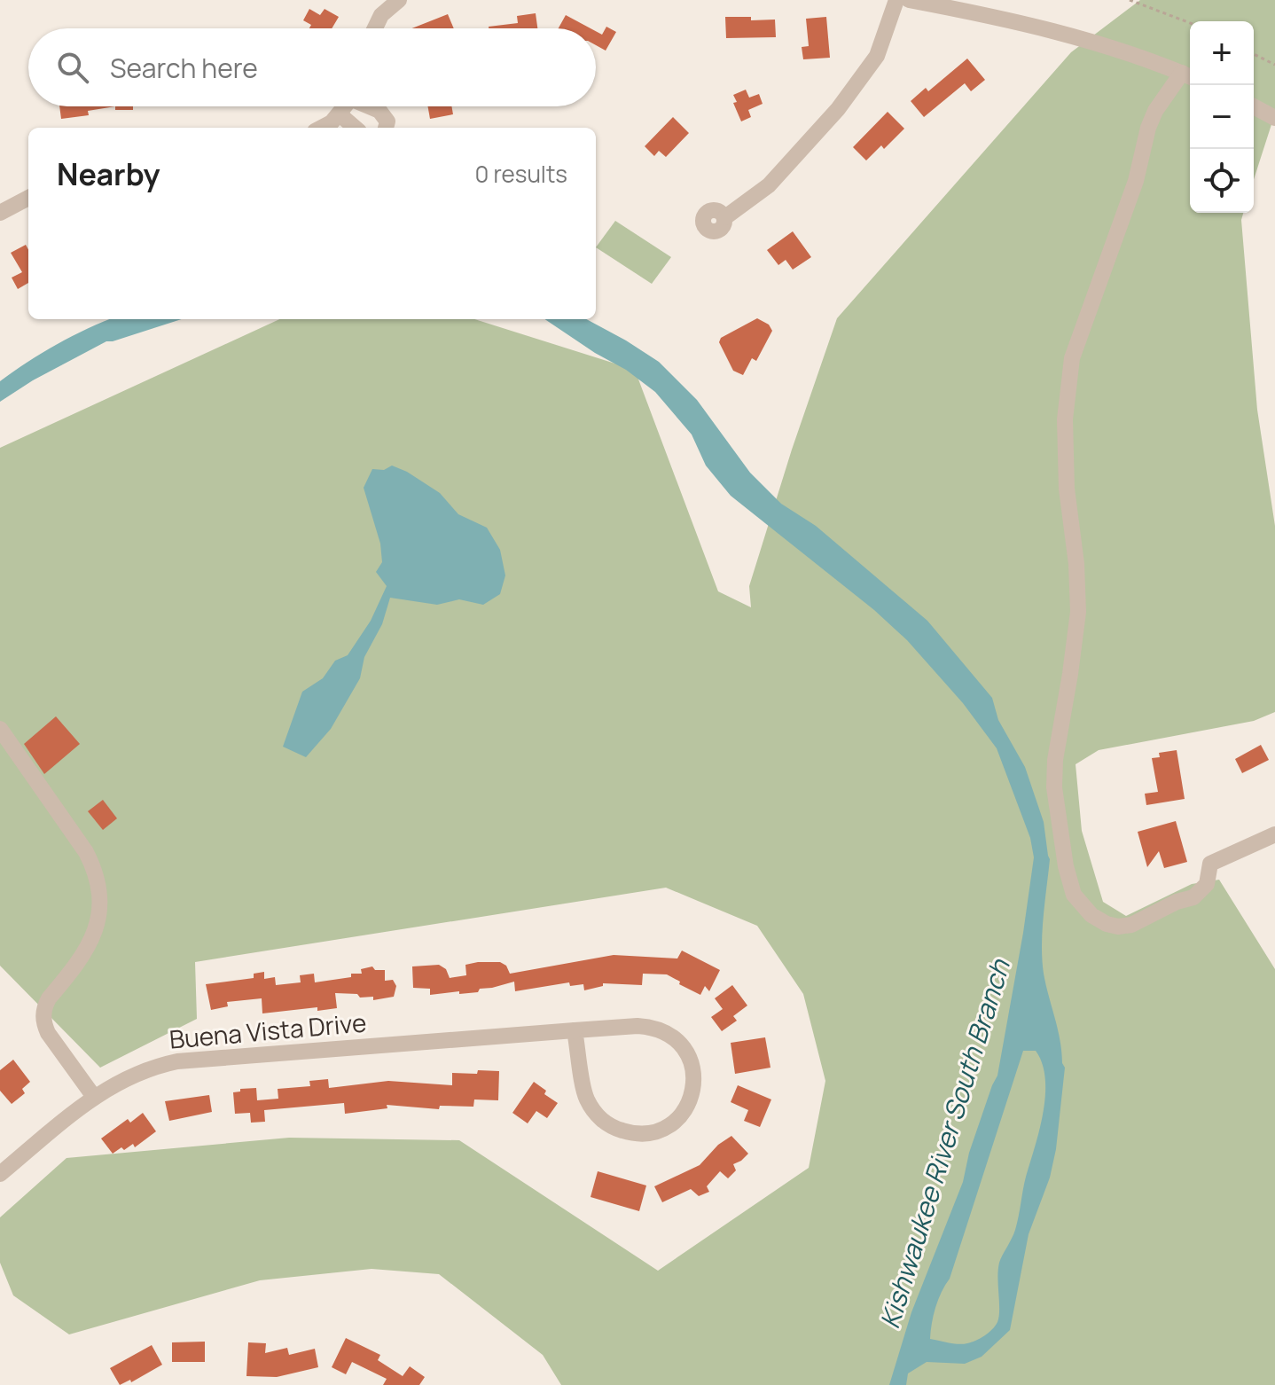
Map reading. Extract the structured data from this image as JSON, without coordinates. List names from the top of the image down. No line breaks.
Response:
{"streets":{"street":["Buena Vista Drive"]},"water":["Kishwaukee River South Branch"],"page":{"map_buttons":["+","−"],"search":"Search here","heading":["Nearby","0 results"]}}
